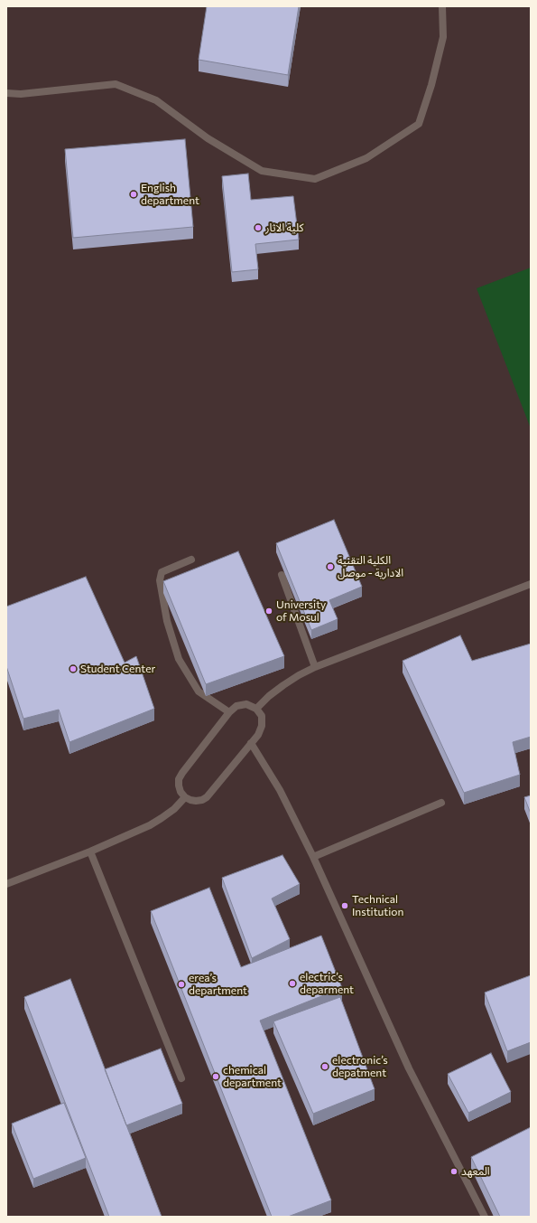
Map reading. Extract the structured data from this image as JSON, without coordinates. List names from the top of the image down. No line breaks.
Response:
{"places":["English department","كلية الاثار","الكلية التقنية الادارية - موصل","University of Mosul","Student Center","Technical Institution","electric’s deparment","erea’s department","electronic’s depatment","chemical department","المعهد"]}
